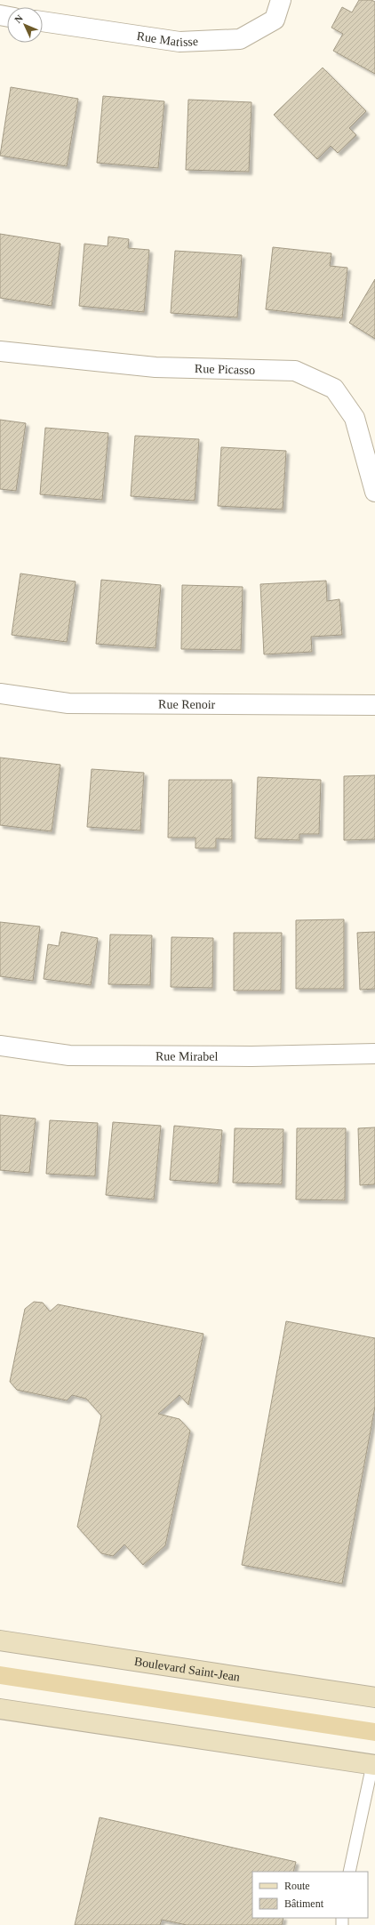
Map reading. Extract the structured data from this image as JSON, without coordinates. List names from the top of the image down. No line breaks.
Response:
{"streets":{"main road":["Boulevard Saint-Jean"],"street":["Rue Matisse","Rue Picasso","Rue Renoir","Rue Mirabel"]},"legend":["Route","Bâtiment"],"north":"top left"}
